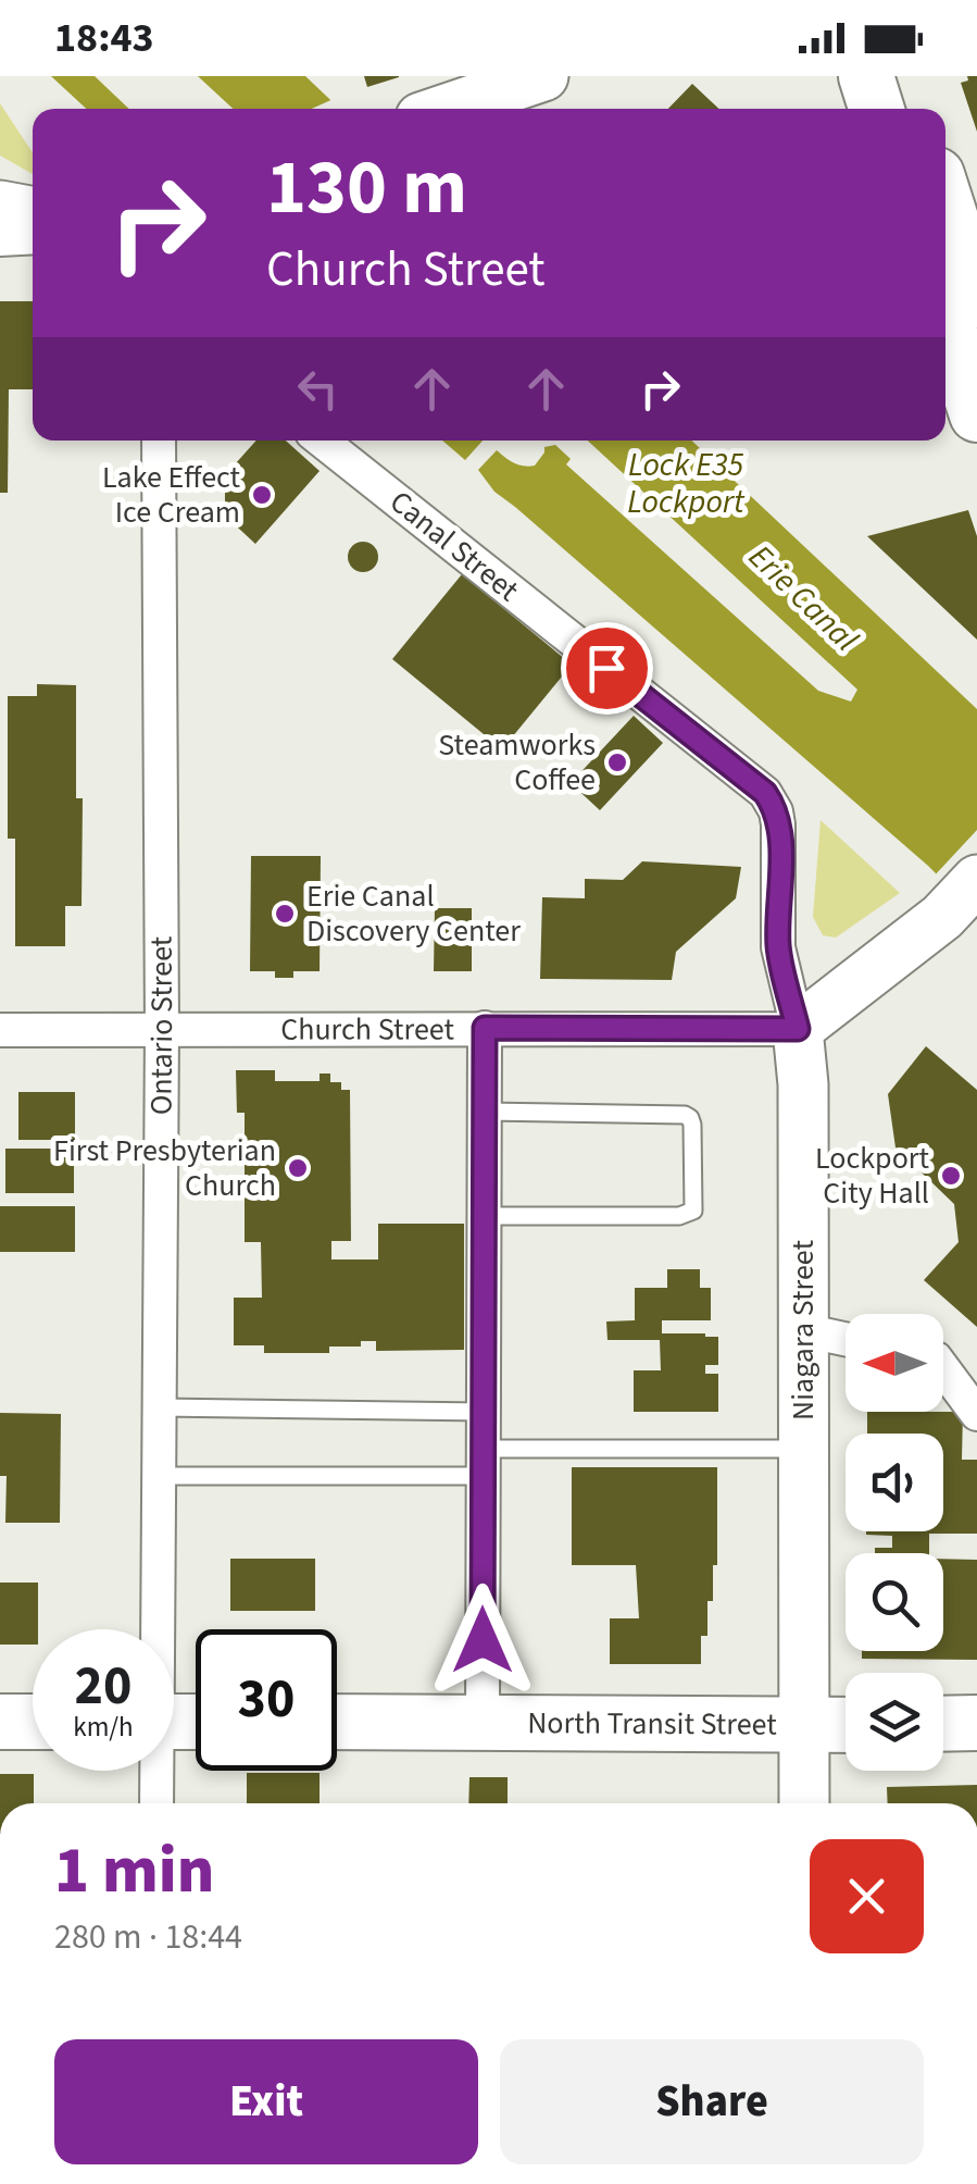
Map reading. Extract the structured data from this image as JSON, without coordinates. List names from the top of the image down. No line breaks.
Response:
{"streets":{"main road":["North Transit Street"],"street":["Canal Street","Ontario Street","Church Street","Niagara Street"]},"crossings":[["Canal Street","Church Street"],["Canal Street","Niagara Street"],["Ontario Street","Church Street"],["Church Street","Niagara Street"],["Niagara Street","North Transit Street"]],"water":["Lock E35 Lockport","Erie Canal"],"places":["Lake Effect Ice Cream","Steamworks Coffee","Erie Canal Discovery Center","First Presbyterian Church","Lockport City Hall"],"north":"left","page":{"status":"18:43","turn":["130 m","Church Street"],"speed":"20 km/h","limit":"30","heading":["1 min","280 m · 18:44"],"buttons":["Exit","Share"]}}
